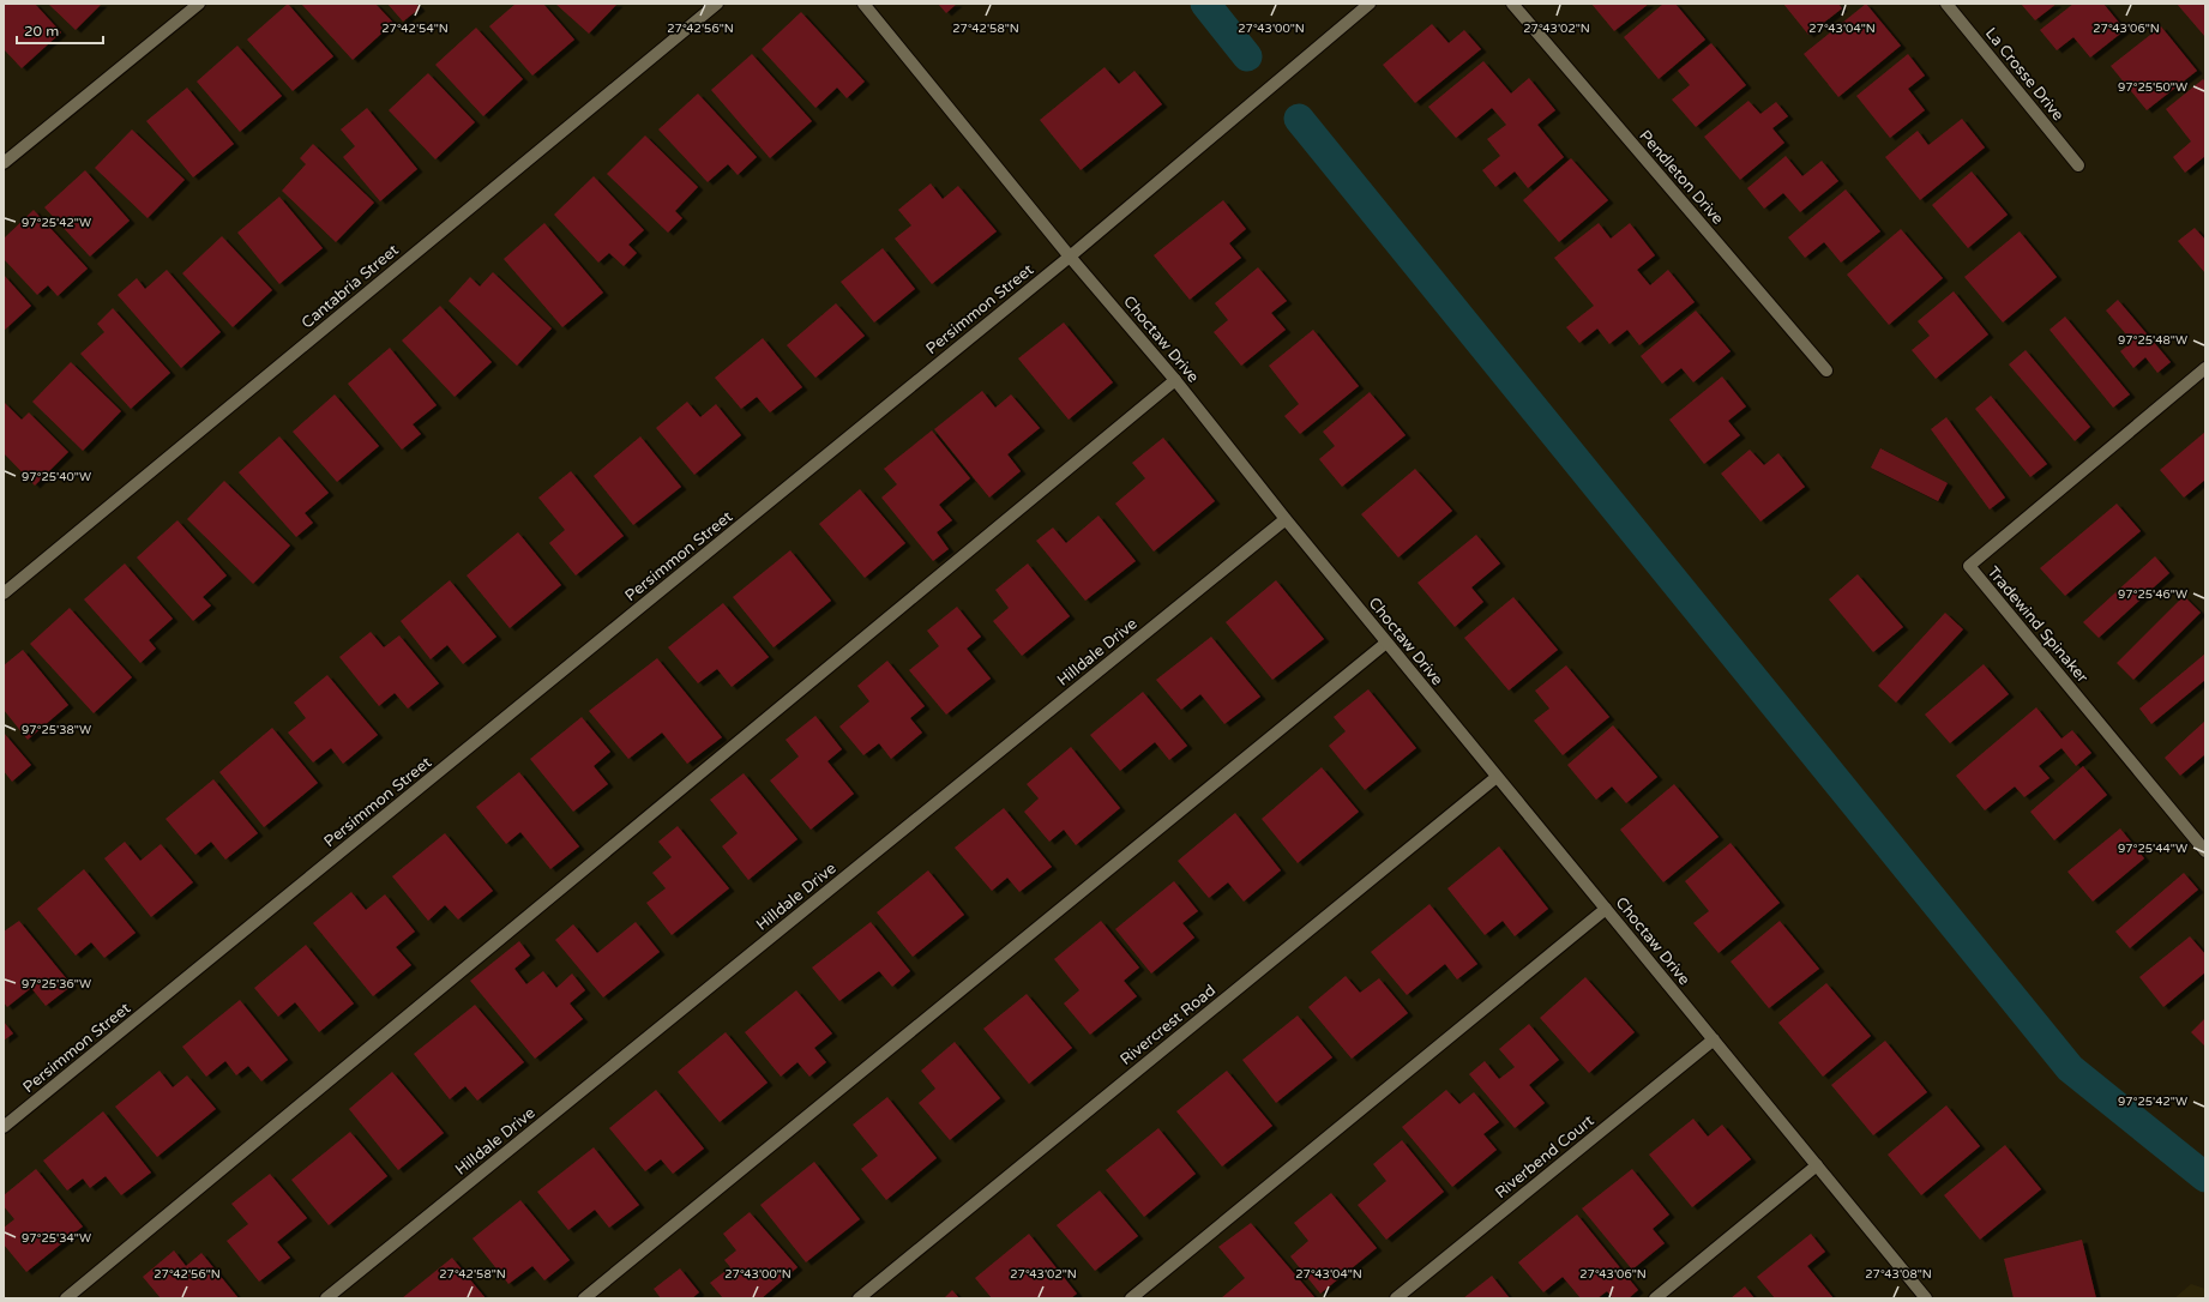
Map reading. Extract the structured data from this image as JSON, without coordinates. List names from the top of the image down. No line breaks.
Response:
{"streets":{"street":["La Crosse Drive","Pendleton Drive","Cantabria Street","Persimmon Street","Choctaw Drive","Tradewind Spinaker","Hilldale Drive","Rivercrest Road","Riverbend Court"]},"crossings":[["Persimmon Street","Choctaw Drive"],["Choctaw Drive","Hilldale Drive"],["Choctaw Drive","Rivercrest Road"],["Choctaw Drive","Riverbend Court"]],"scale_bar":"20 m","coordinates":["27°42'54\"N","27°42'56\"N","27°42'58\"N","27°43'00\"N","27°43'02\"N","27°43'04\"N","27°43'06\"N","97°25'50\"W","97°25'42\"W","97°25'48\"W","97°25'40\"W","97°25'46\"W","97°25'38\"W","97°25'44\"W","97°25'36\"W","97°25'34\"W","27°43'08\"N"]}
